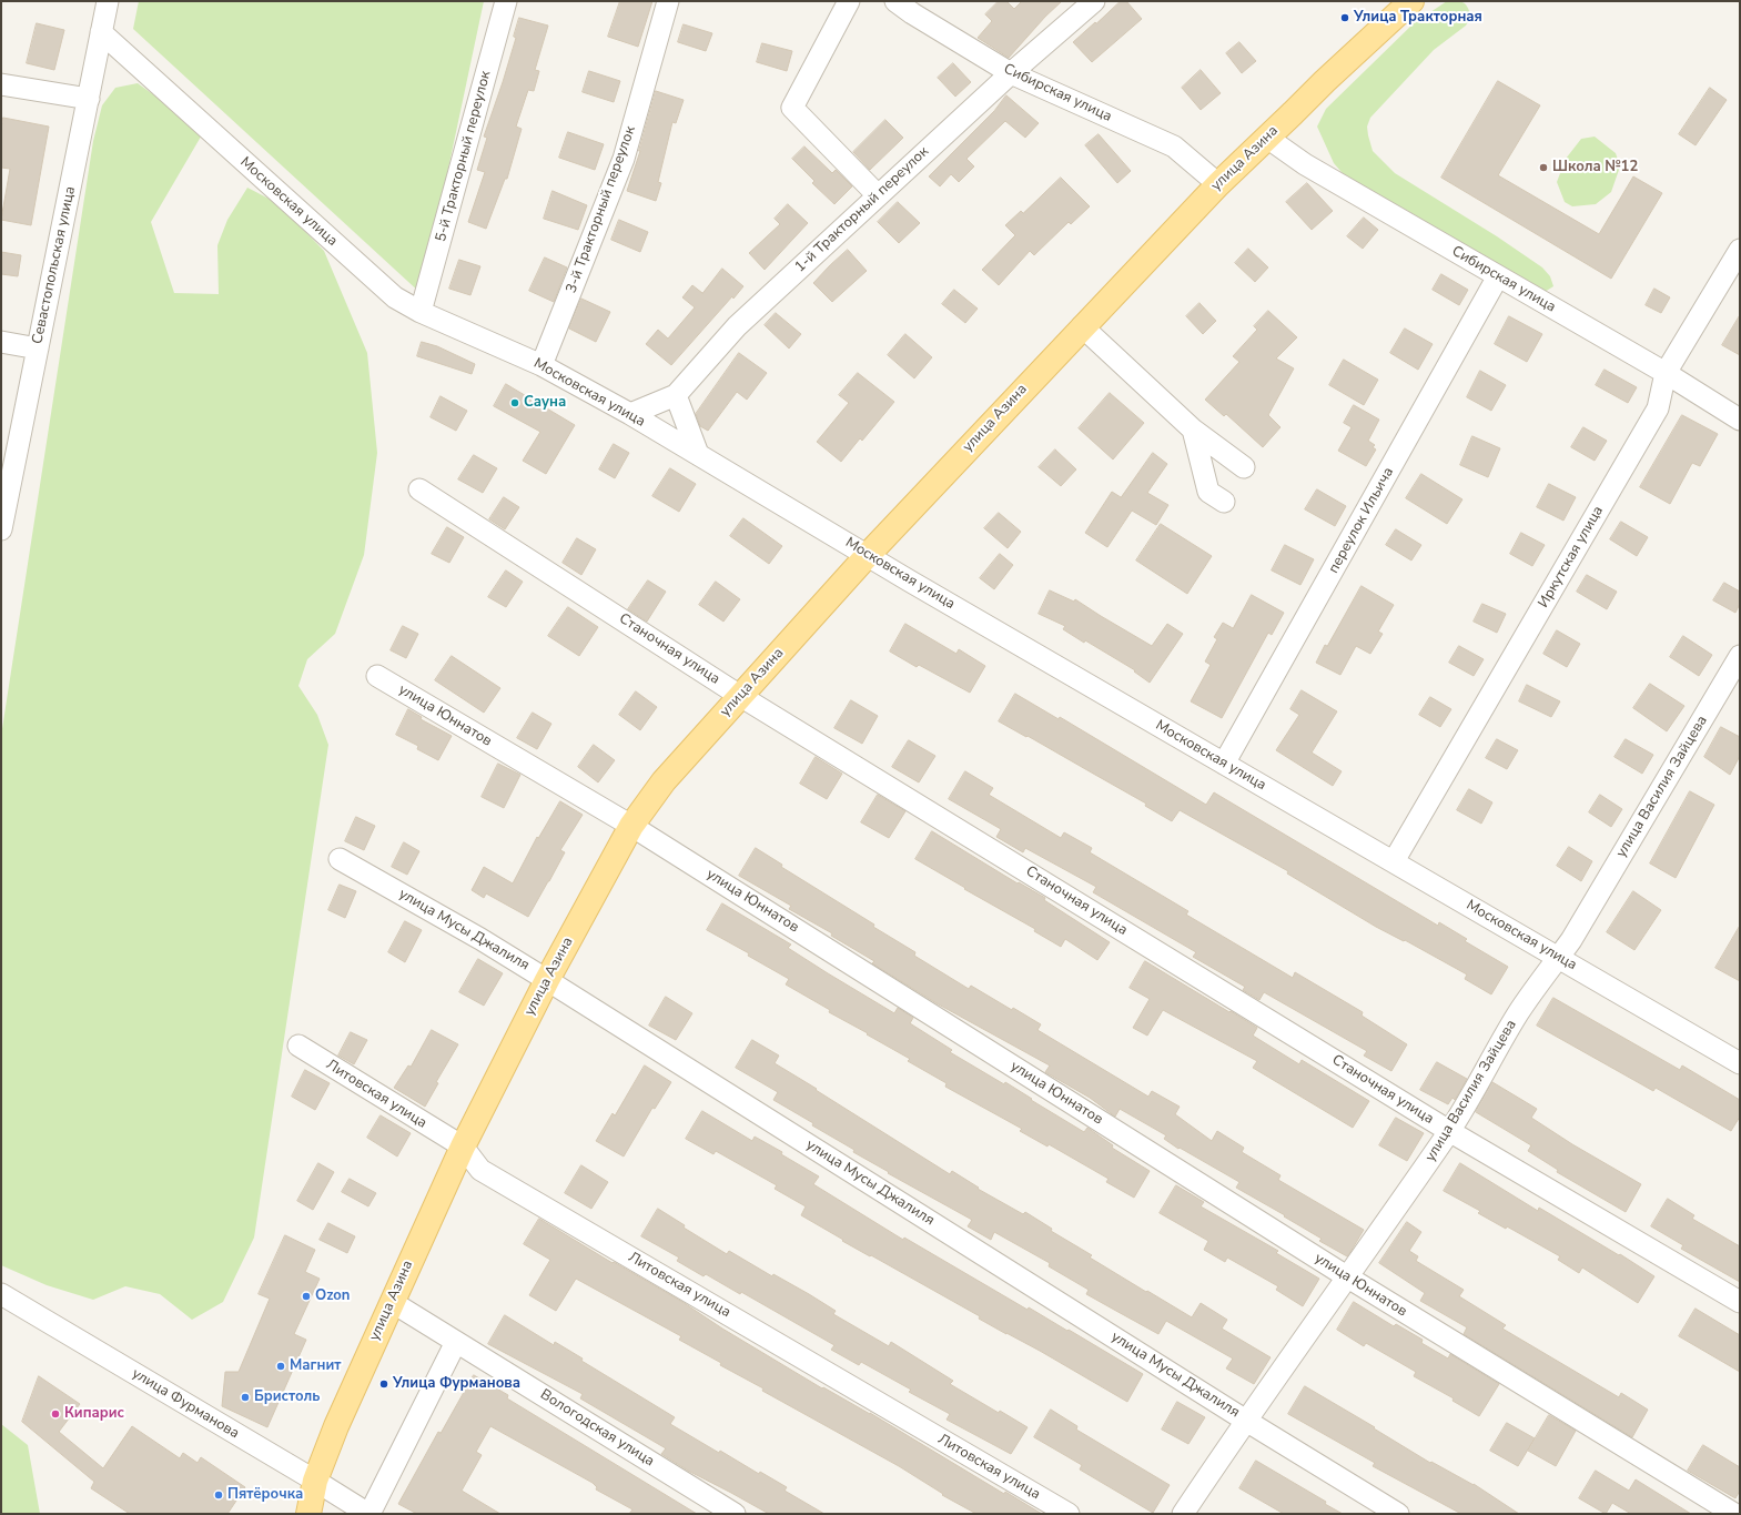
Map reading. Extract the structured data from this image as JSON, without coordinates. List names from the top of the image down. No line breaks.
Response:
{"streets":{"main road":["улица Азина"],"street":["Сибирская улица","5-й Тракторный переулок","Московская улица","3-й Тракторный переулок","1-й Тракторный переулок","Севастопольская улица","переулок Ильича","Иркутская улица","Станочная улица","улица Юннатов","улица Василия Зайцева","улица Мусы Джалиля","Литовская улица","улица Фурманова","Вологодская улица"]},"crossings":[["Сибирская улица","улица Азина"],["Сибирская улица","1-й Тракторный переулок"],["Сибирская улица","переулок Ильича"],["Сибирская улица","Иркутская улица"],["5-й Тракторный переулок","Московская улица"],["улица Азина","Московская улица"],["улица Азина","Станочная улица"],["улица Азина","улица Юннатов"],["улица Азина","улица Мусы Джалиля"],["улица Азина","Литовская улица"],["улица Азина","улица Фурманова"],["улица Азина","Вологодская улица"],["Московская улица","3-й Тракторный переулок"],["Московская улица","1-й Тракторный переулок"],["Московская улица","Севастопольская улица"],["Московская улица","переулок Ильича"],["Московская улица","Иркутская улица"],["Московская улица","улица Василия Зайцева"],["Станочная улица","улица Василия Зайцева"],["улица Юннатов","улица Василия Зайцева"],["улица Василия Зайцева","улица Мусы Джалиля"]],"places":["Улица Тракторная","Школа №12","Сауна","Ozon","Магнит","Улица Фурманова","Бристоль","Кипарис","Пятёрочка"]}
